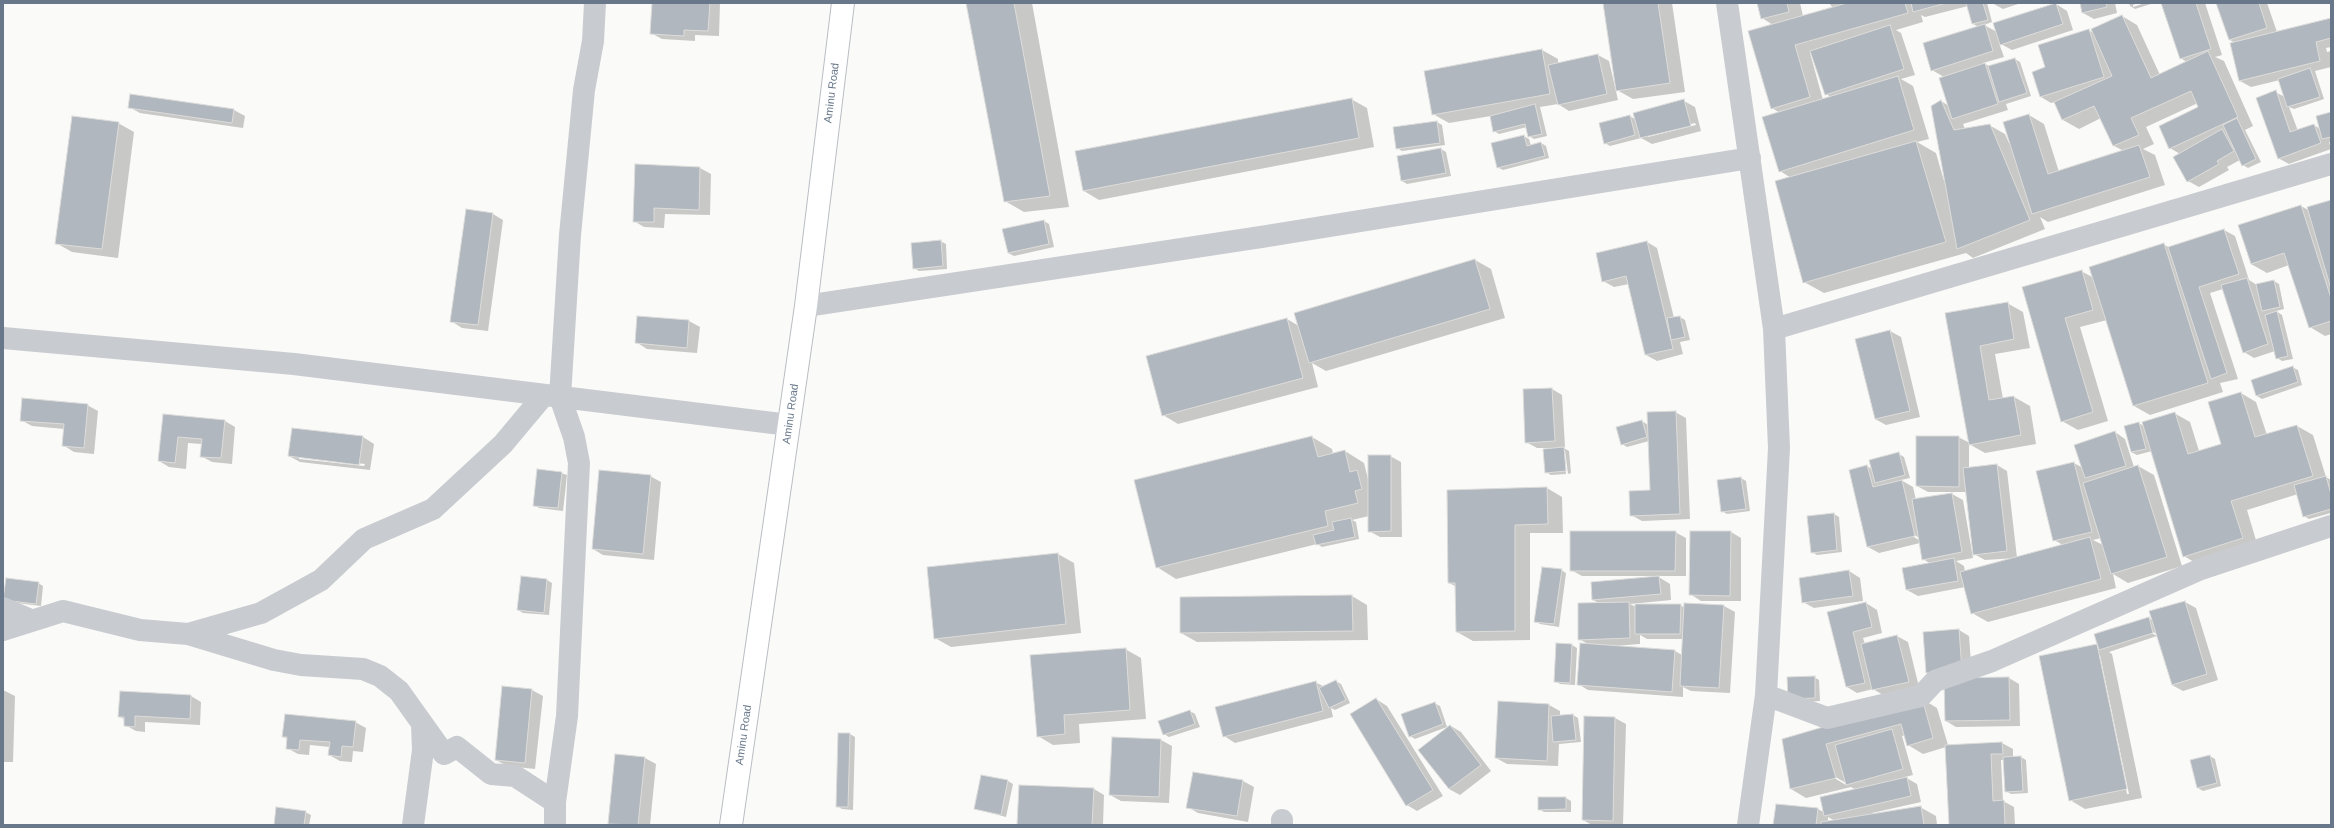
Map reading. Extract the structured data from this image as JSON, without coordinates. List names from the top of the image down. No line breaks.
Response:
{"streets":{"street":["Aminu Road"]}}
